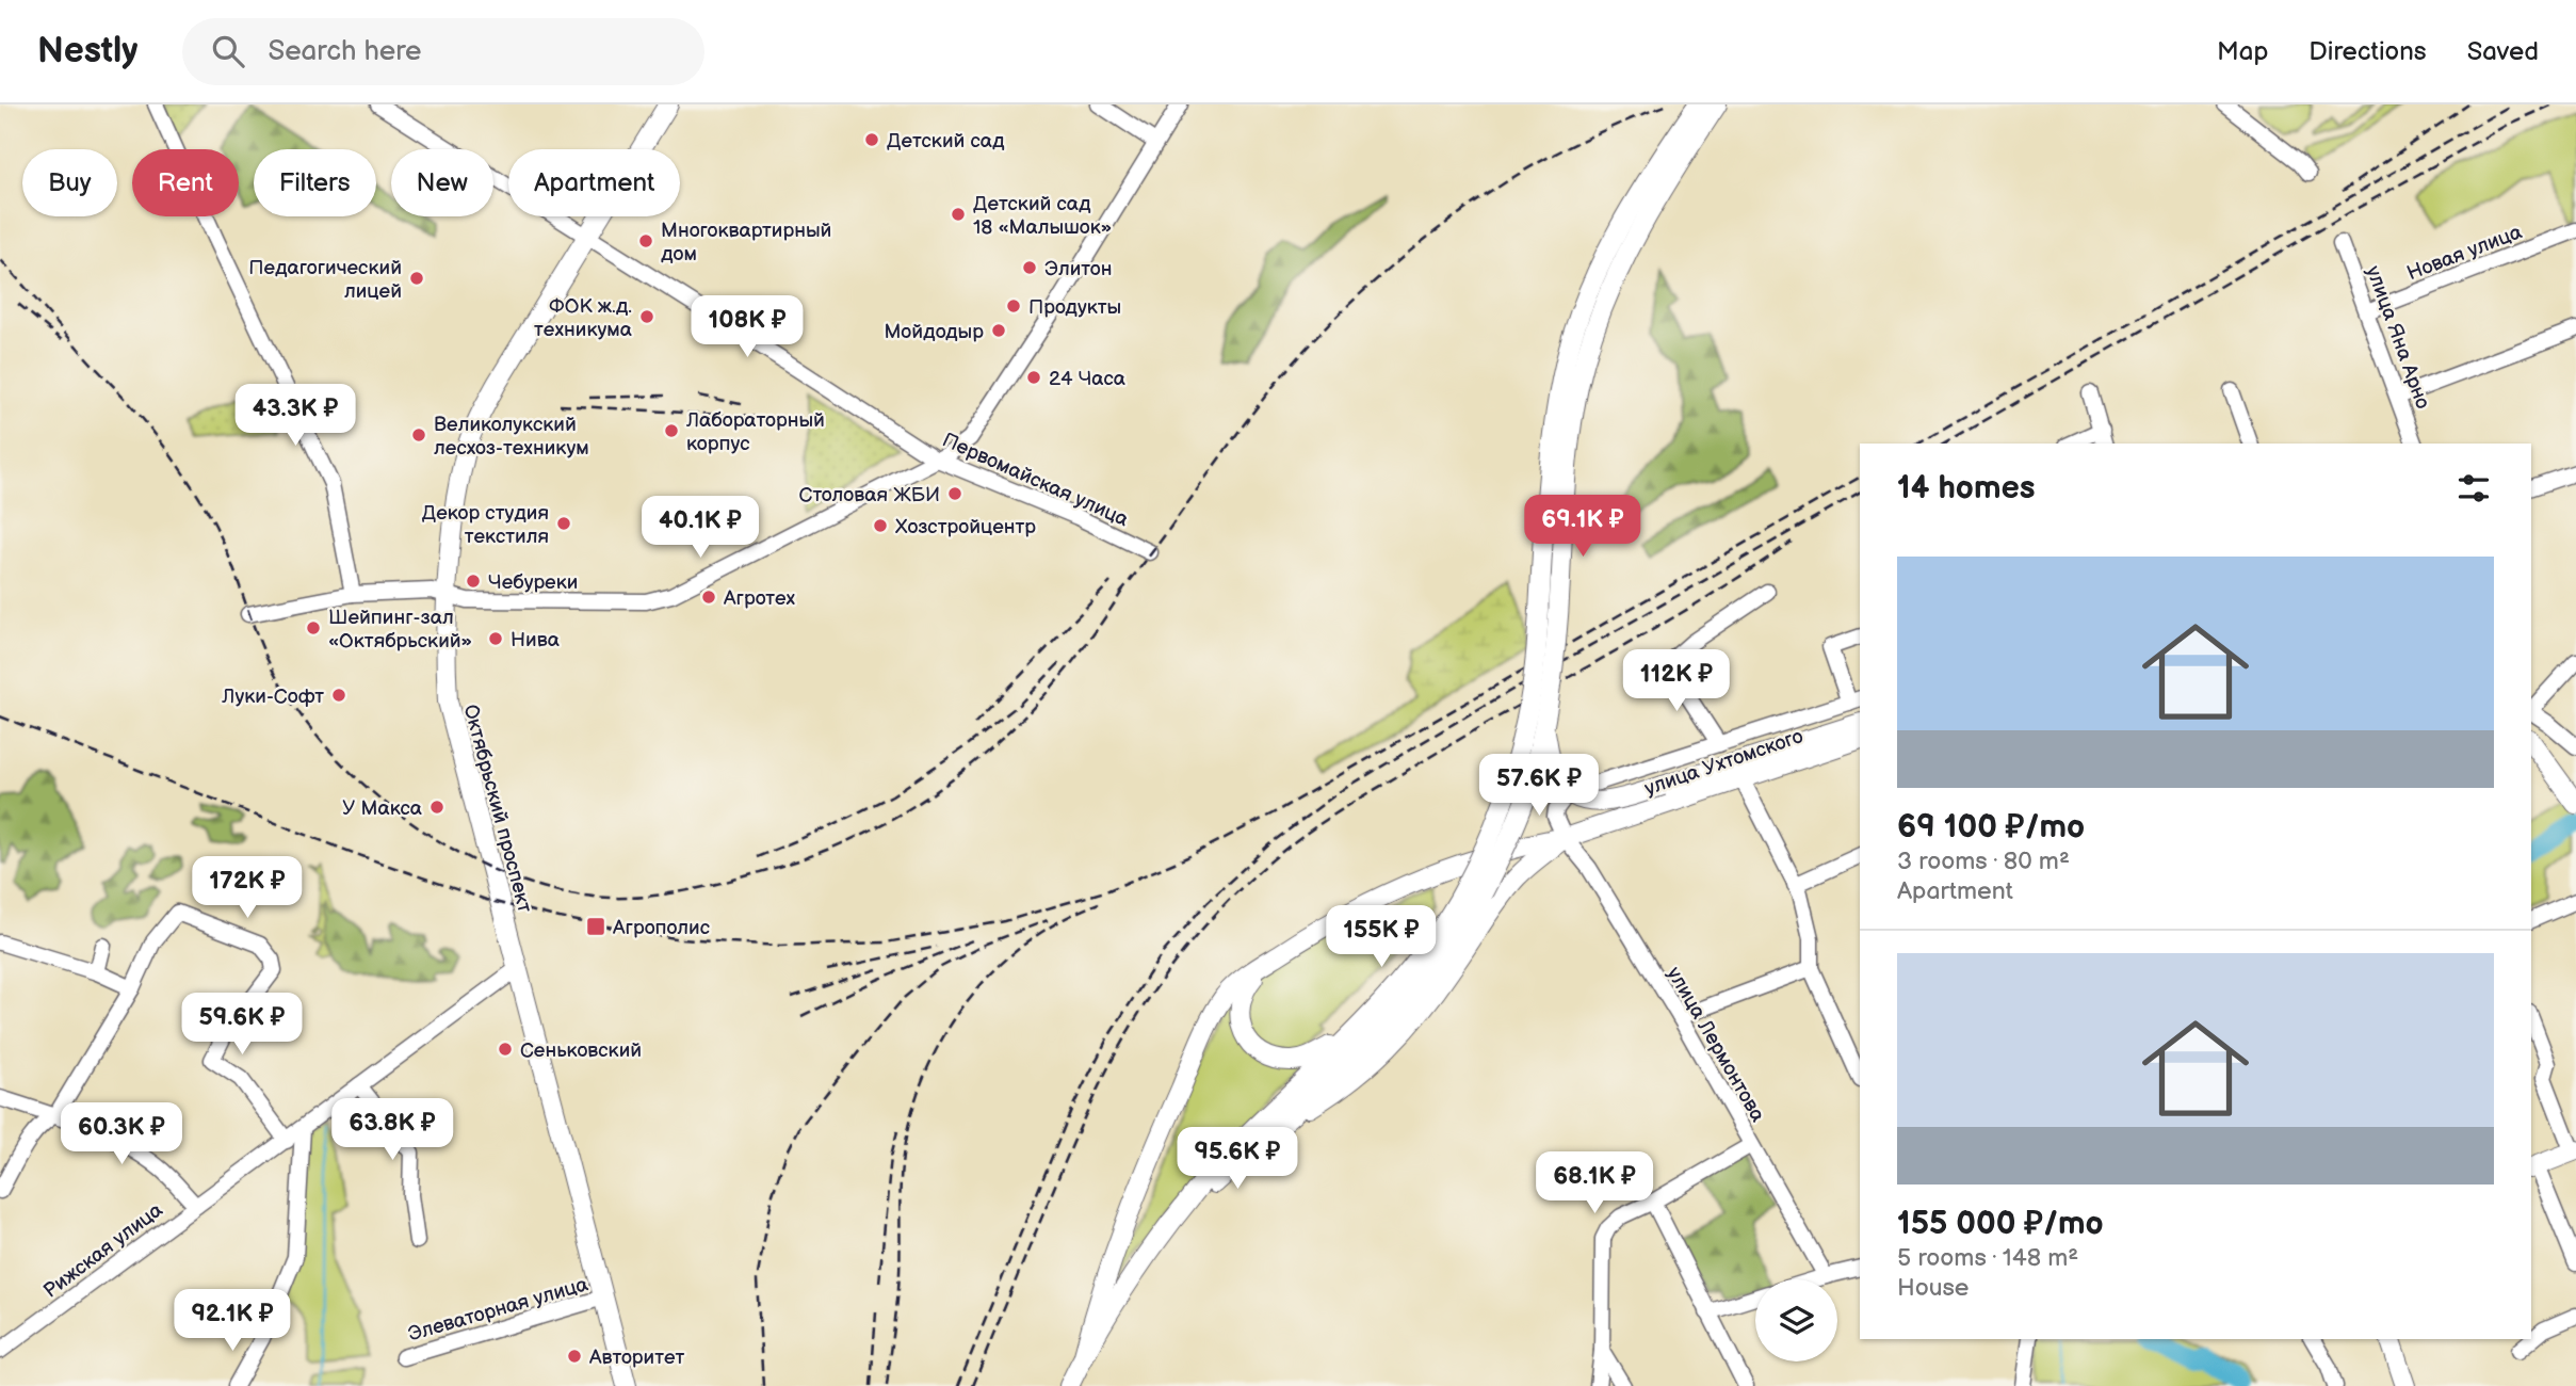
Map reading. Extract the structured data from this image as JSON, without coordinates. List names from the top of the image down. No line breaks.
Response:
{"streets":{"main road":["улица Ухтомского","Октябрьский проспект"],"street":["Новая улица","улица Яна Арно","Первомайская улица","улица Лермонтова","Рижская улица","Элеваторная улица"]},"crossings":[["Новая улица","улица Яна Арно"],["Первомайская улица","Октябрьский проспект"],["улица Ухтомского","улица Лермонтова"],["Октябрьский проспект","Рижская улица"],["Октябрьский проспект","Элеваторная улица"]],"places":{"other":["Детский сад","Детский сад 18 «Малышок»","Многоквартирный дом","Элитон","Педагогический лицей","Продукты","ФОК ж.д. техникума","Мойдодыр","24 Часа","Лабораторный корпус","Великолукский лесхоз-техникум","Столовая ЖБИ","Декор студия текстиля","Хозстройцентр","Чебуреки","Агротех","Шейпинг-зал «Октябрьский»","Нива","Луки-Софт","У Макса","Сеньковский","Авторитет"],"transit":["Агрополис"]},"page":{"header":"Nestly","search":"Search here","nav":["Map","Directions","Saved"],"chip":["Buy","Rent","Filters","New","Apartment"],"price":["108K ₽","43.3K ₽","69.1K ₽","40.1K ₽","112K ₽","57.6K ₽","172K ₽","155K ₽","59.6K ₽","63.8K ₽","60.3K ₽","95.6K ₽","68.1K ₽","92.1K ₽"],"heading":"14 homes","list":[{"name":"69 100 ₽/mo","note":"3 rooms · 80 m² · Apartment"},{"name":"155 000 ₽/mo","note":"5 rooms · 148 m² · House"}]}}
